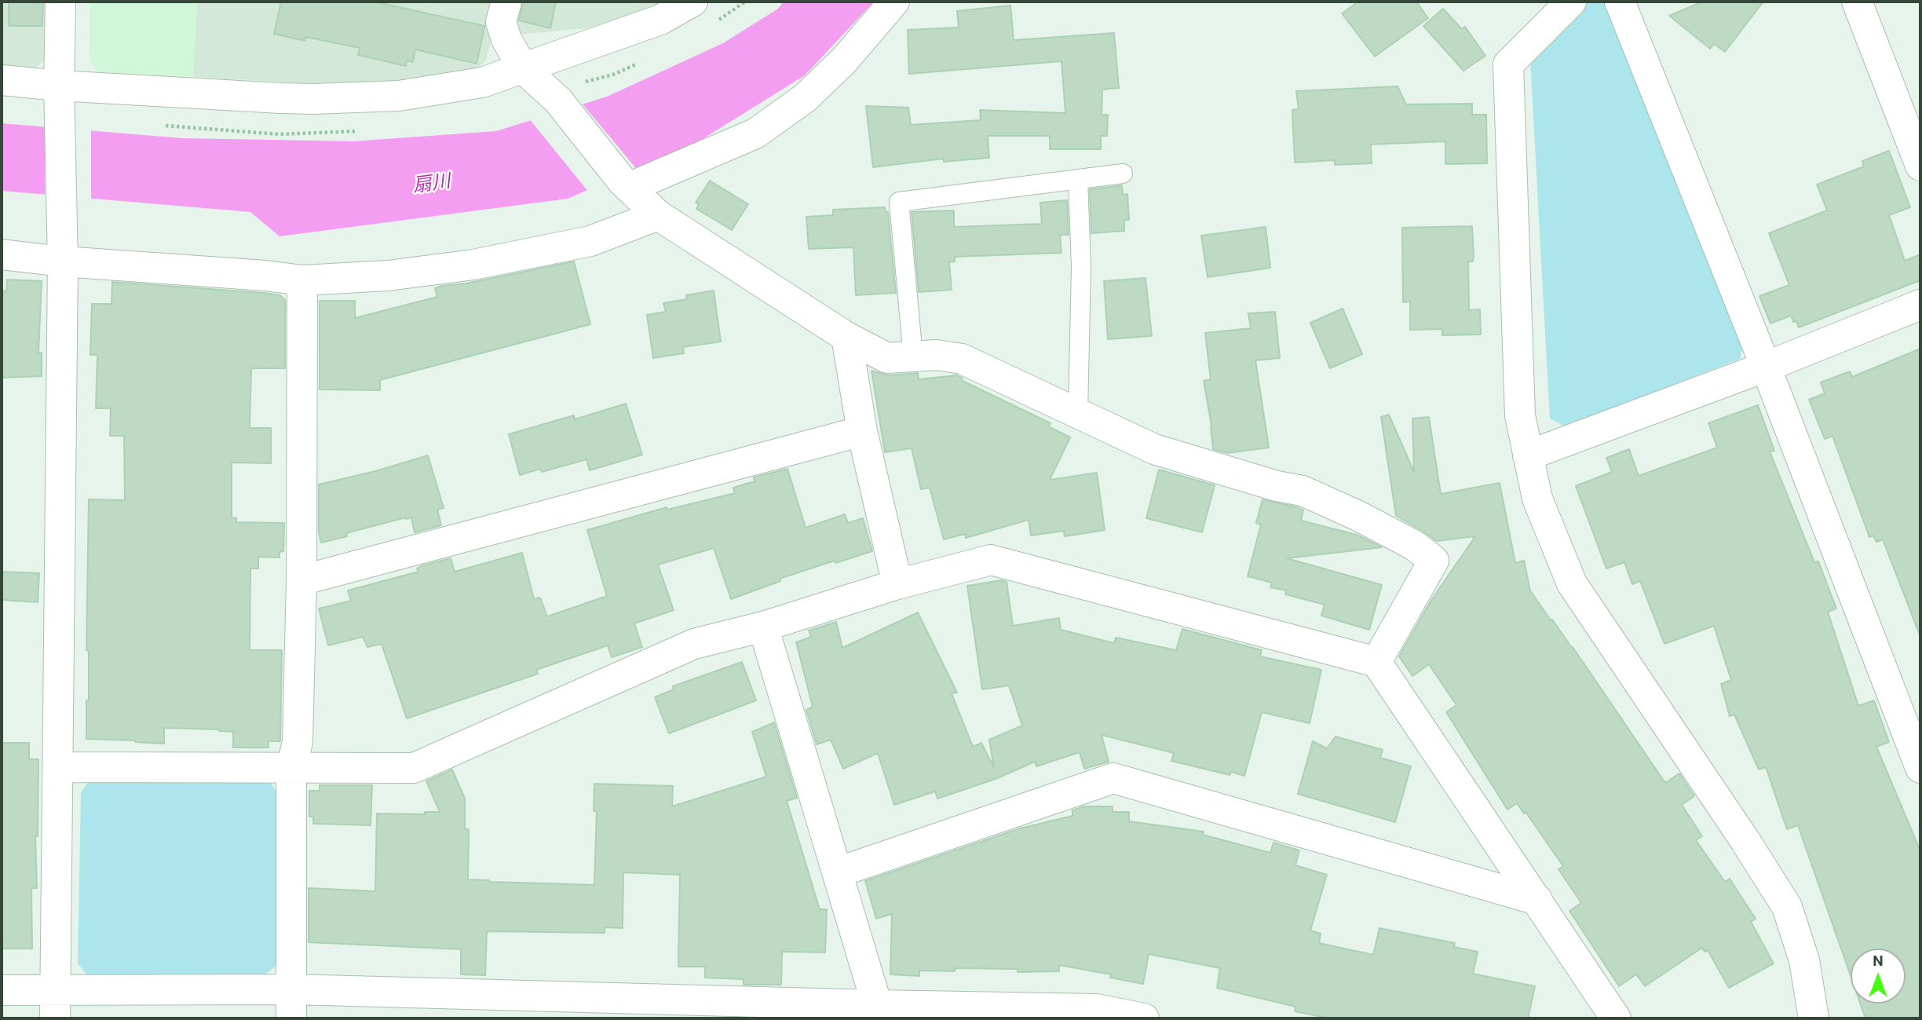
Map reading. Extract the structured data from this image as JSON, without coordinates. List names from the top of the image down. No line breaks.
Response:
{"water":["扇川"],"north":"top"}
